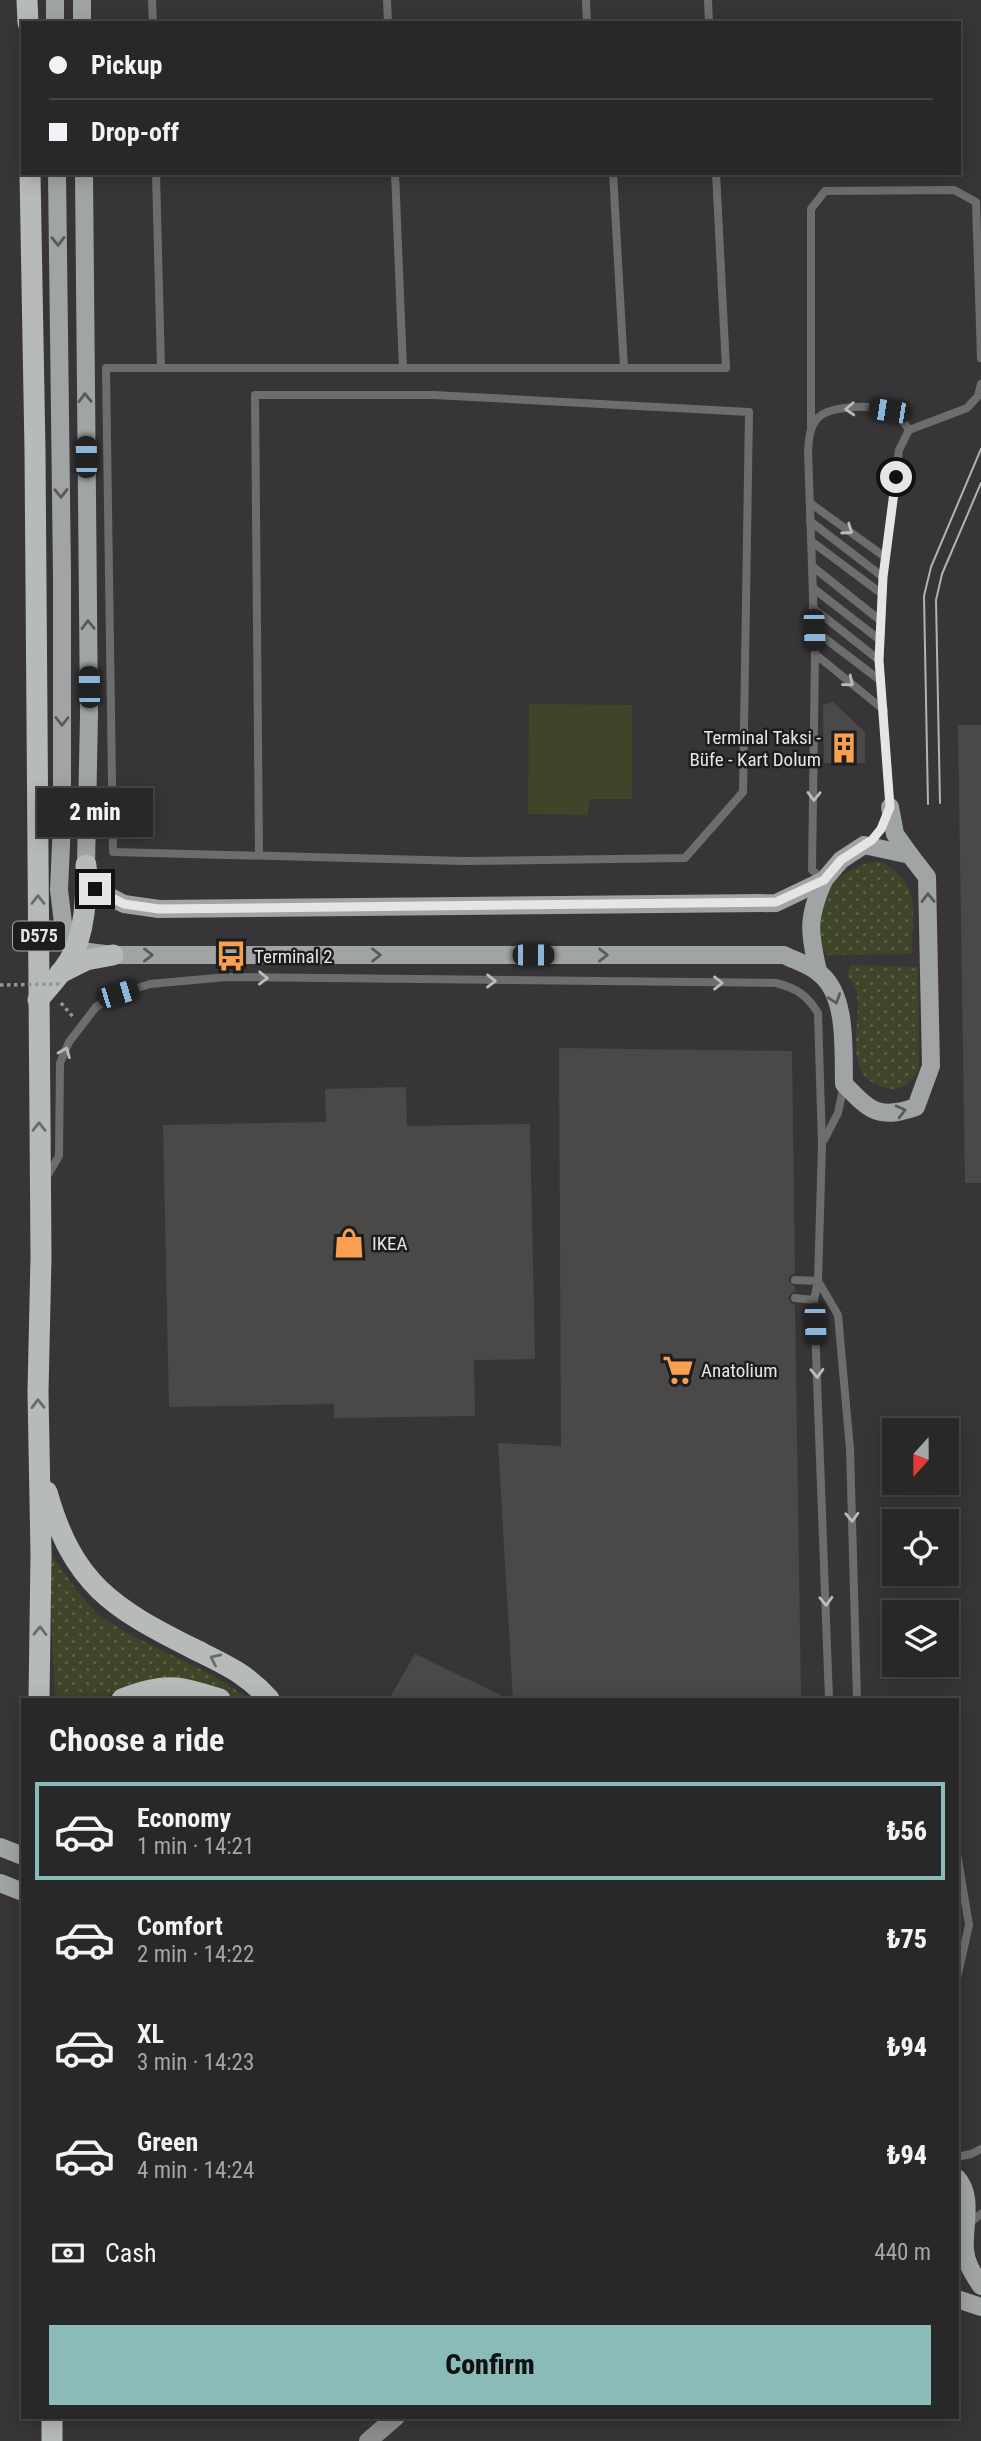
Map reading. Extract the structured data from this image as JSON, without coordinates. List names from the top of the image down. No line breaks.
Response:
{"streets":{"highway":["D575"]},"places":{"building":["Terminal Taksi - Büfe - Kart Dolum"],"bus stop":["Terminal 2"],"shop":["IKEA"],"supermarket":["Anatolium"]},"north":"bottom","page":{"banner":["Pickup","Drop-off"],"bubble":"2 min","heading":"Choose a ride","list":[{"name":"Economy","note":"1 min · 14:21","value":"₺56"},{"name":"Comfort","note":"2 min · 14:22","value":"₺75"},{"name":"XL","note":"3 min · 14:23","value":"₺94"},{"name":"Green","note":"4 min · 14:24","value":"₺94"}],"pay":["Cash","440 m"],"buttons":"Confirm"}}
